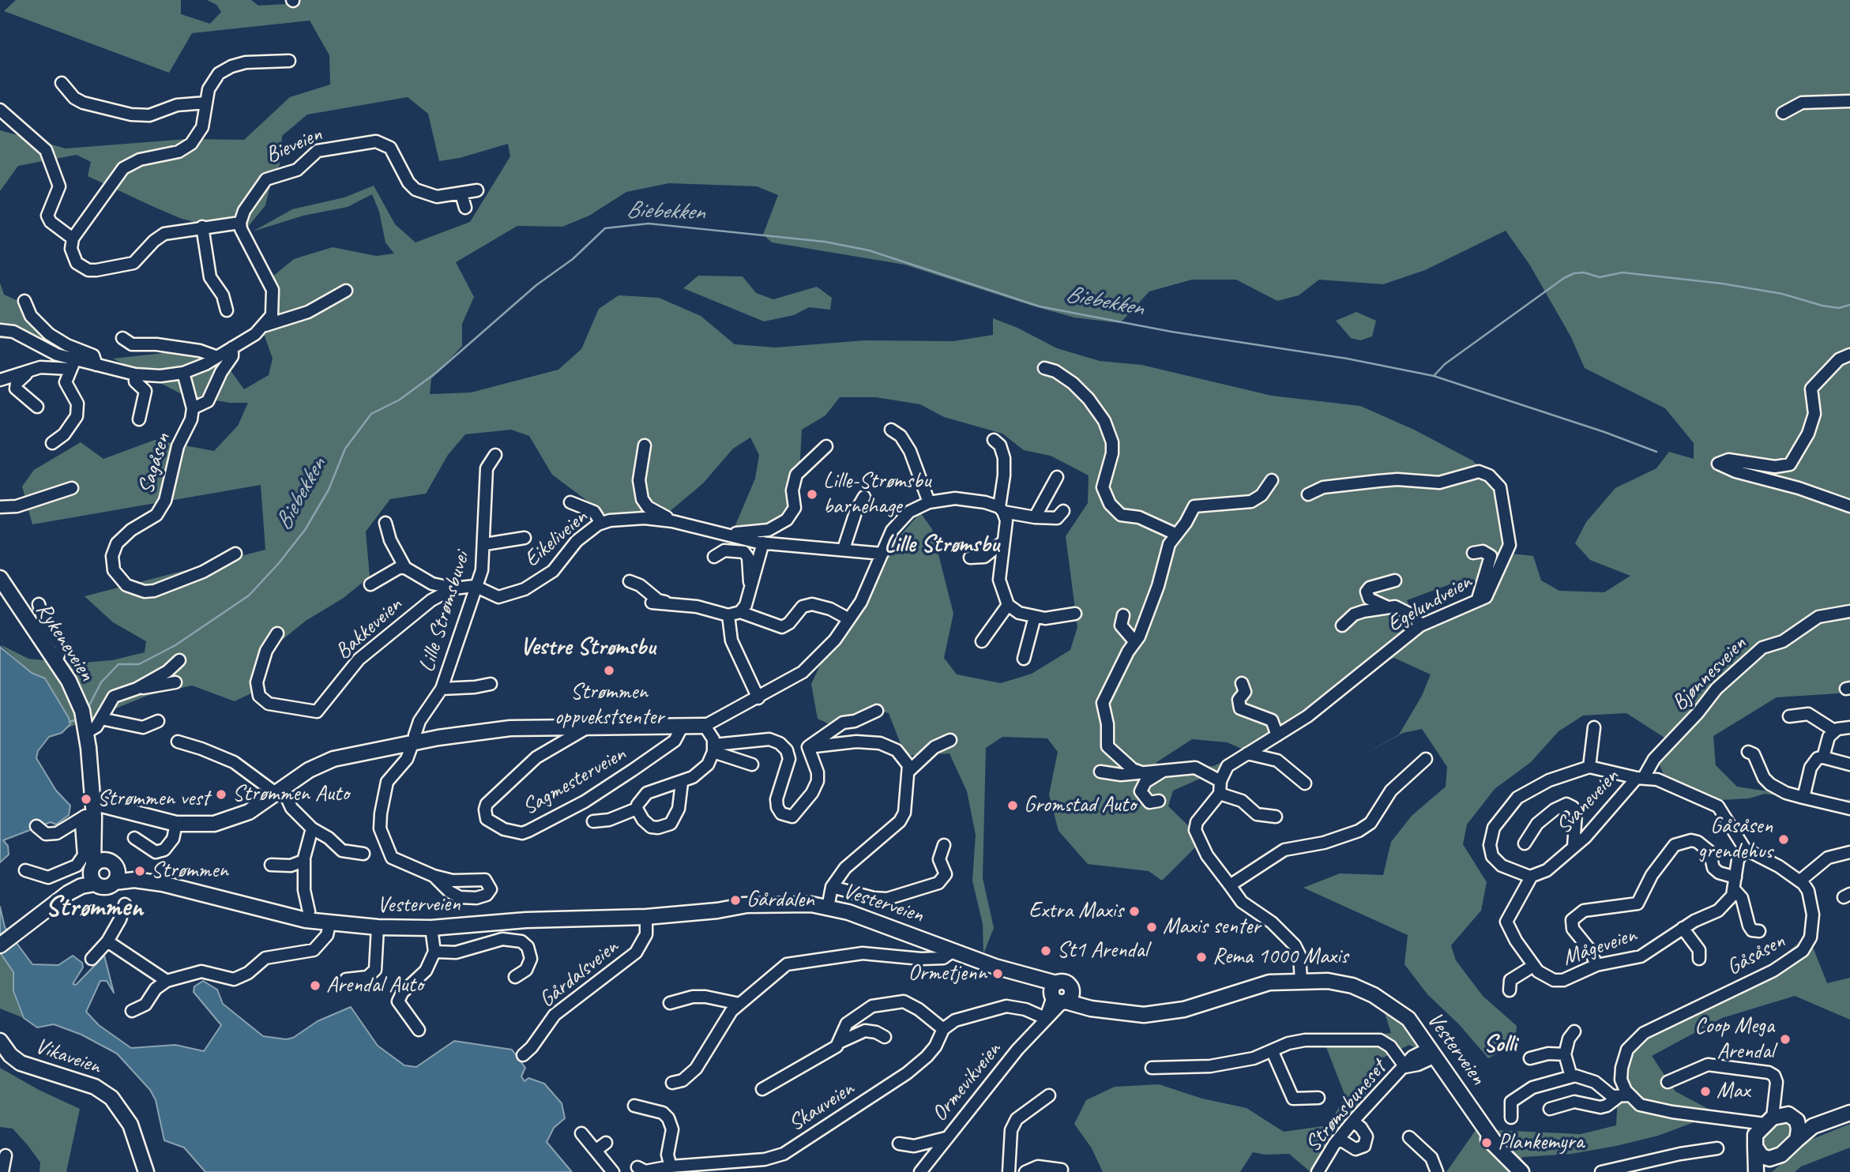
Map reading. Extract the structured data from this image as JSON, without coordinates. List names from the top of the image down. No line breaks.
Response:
{"streets":{"main road":["Rykeneveien","Vesterveien","Vikaveien"],"street":["Bieveien","Sagåsen","Eikeliveien","Egelundveien","Lille Strømsbuvei","Bakkeveien","Bjønnesveien","Sagmesterveien","Svaneveien","Mågeveien","Gåsåsen","Gårdalsveien","Ormevikveien","Skauveien","Strømsbuneset"]},"crossings":[["Eikeliveien","Lille Strømsbuvei"],["Eikeliveien","Bakkeveien"],["Lille Strømsbuvei","Bakkeveien"],["Rykeneveien","Vesterveien"],["Bjønnesveien","Svaneveien"],["Svaneveien","Mågeveien"],["Vesterveien","Gårdalsveien"],["Vesterveien","Ormevikveien"],["Vesterveien","Strømsbuneset"]],"districts":["Lille Strømsbu","Vestre Strømsbu","Strømmen","Solli"],"water":["Biebekken"],"places":["Lille-Strømsbu barnehage","Strømmen oppvekstsenter","Strømmen Auto","Strømmen vest","Gromstad Auto","Gåsåsen grendehus","Strømmen","Gårdalen","Extra Maxis","Maxis senter","St1 Arendal","Rema 1000 Maxis","Ormetjenn","Arendal Auto","Coop Mega Arendal","Max","Plankemyra"]}
